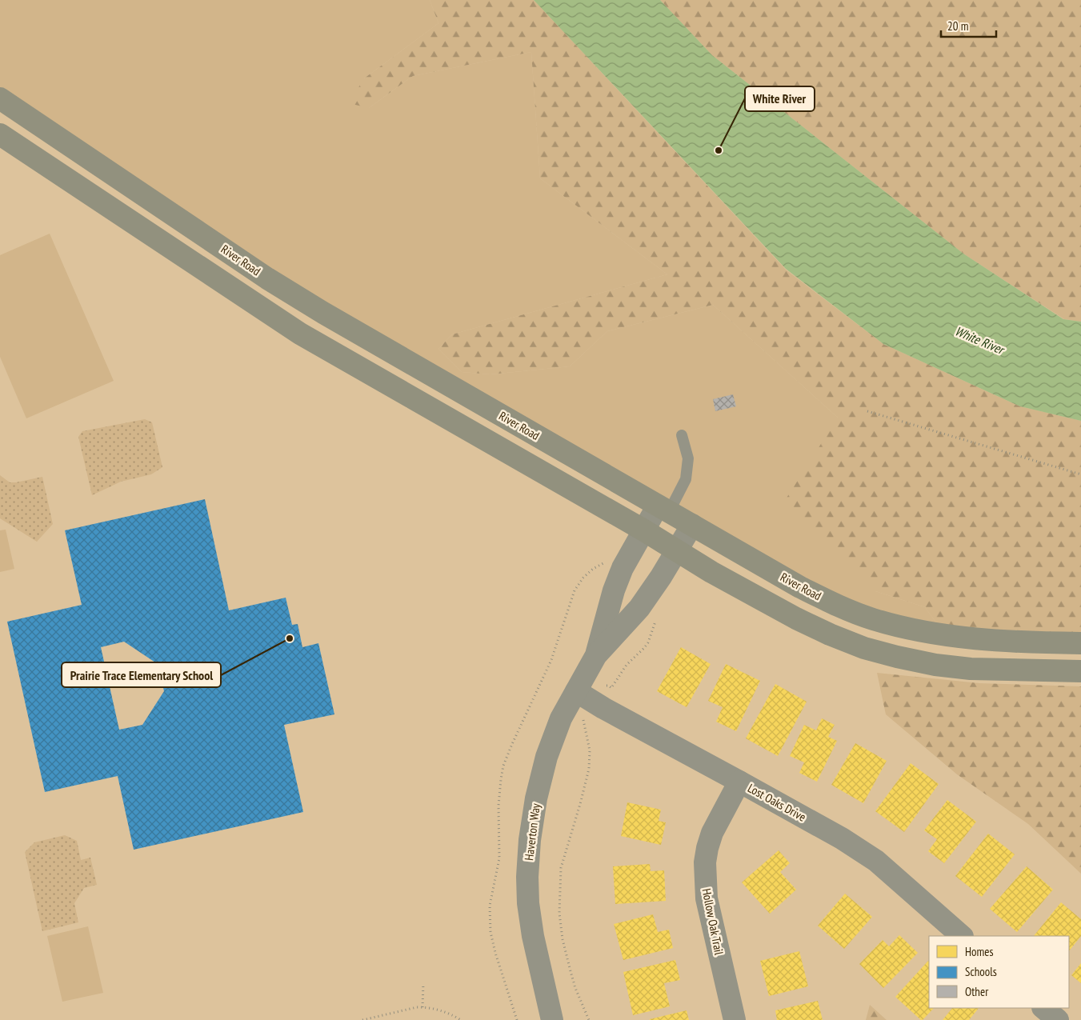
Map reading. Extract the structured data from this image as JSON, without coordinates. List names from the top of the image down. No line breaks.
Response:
{"streets":{"main road":["River Road"],"street":["Lost Oaks Drive","Haverton Way","Hollow Oak Trail"]},"crossings":[["River Road","Haverton Way"],["Lost Oaks Drive","Haverton Way"],["Lost Oaks Drive","Hollow Oak Trail"]],"water":["White River"],"places":["White River","Prairie Trace Elementary School"],"legend":["Homes","Schools","Other"],"scale_bar":"20 m"}
